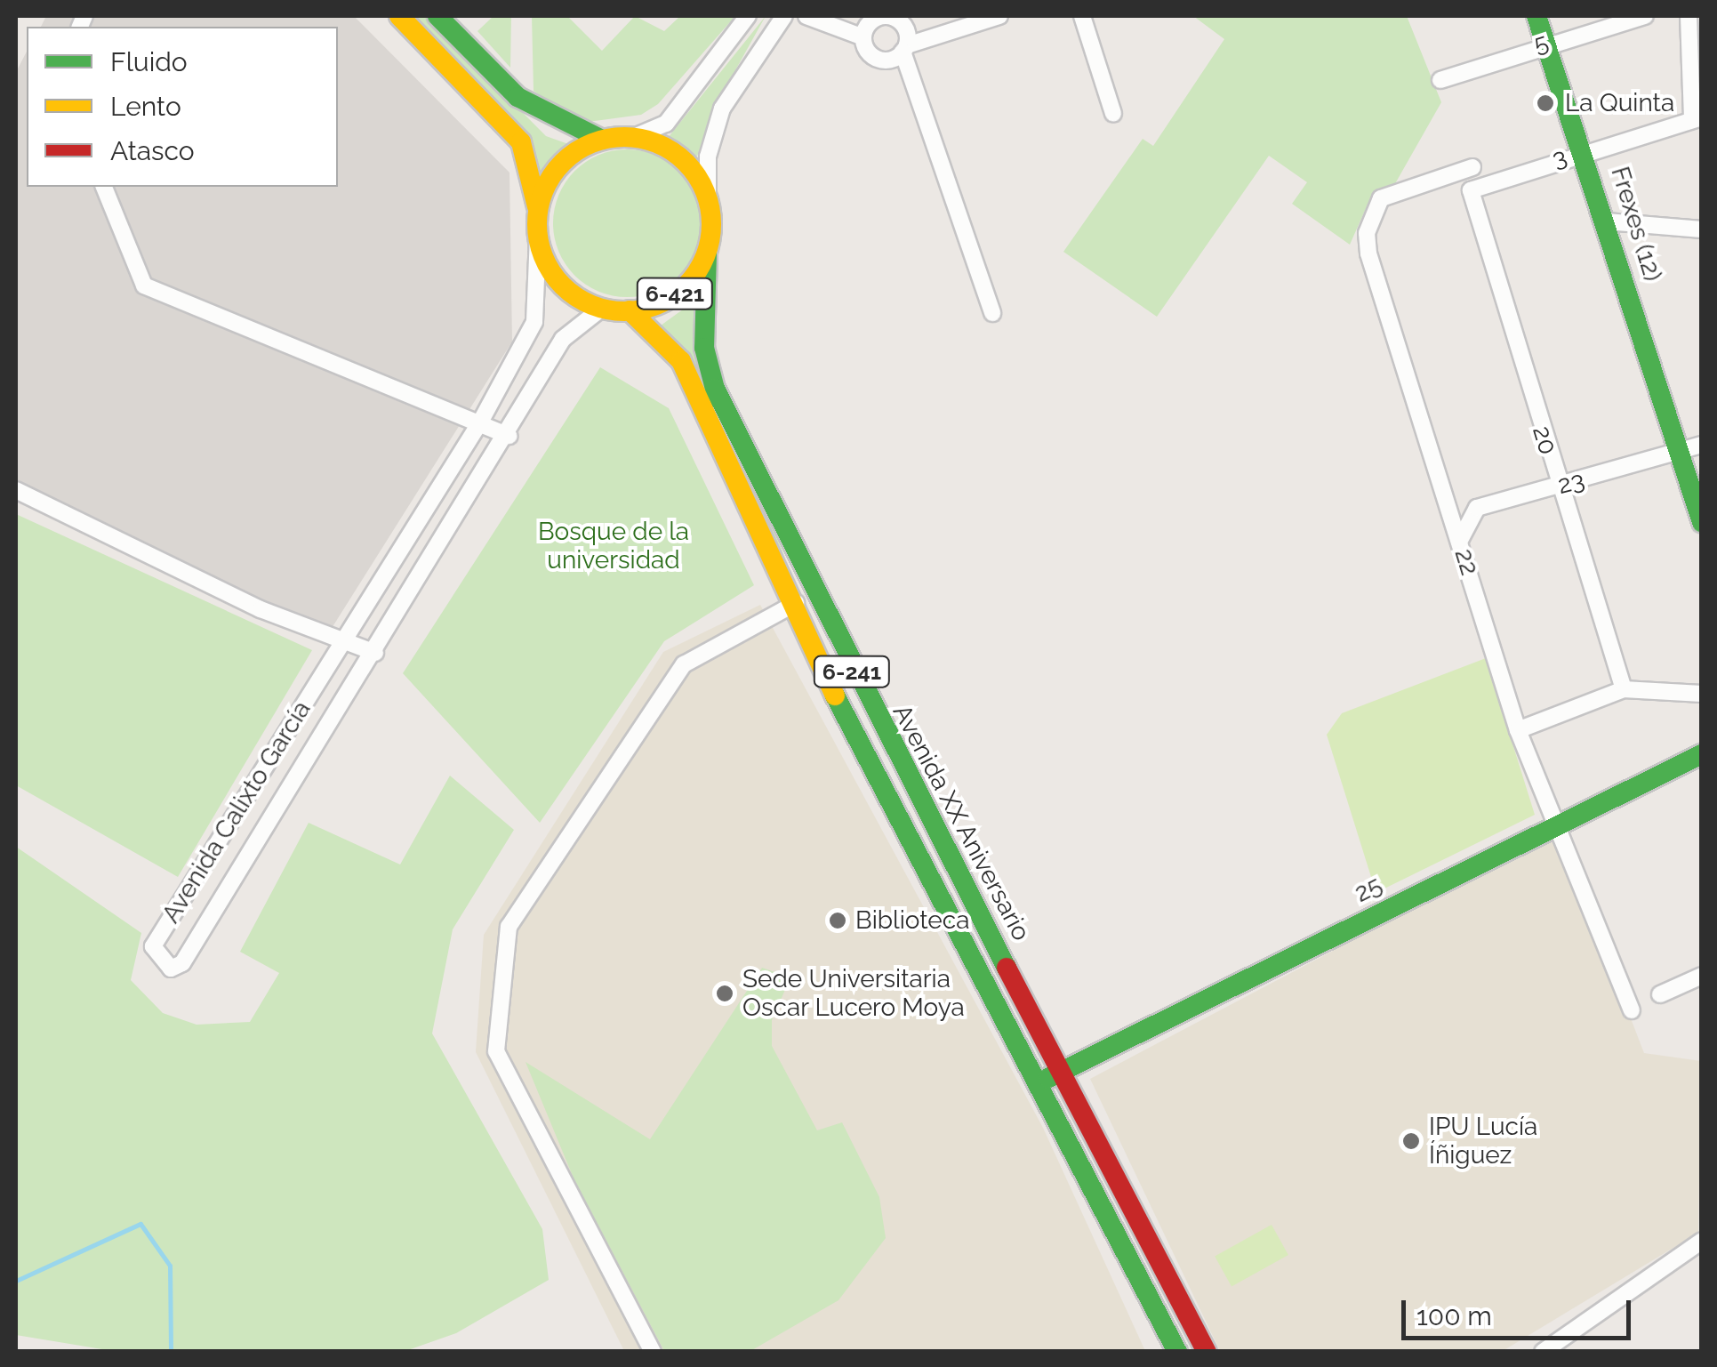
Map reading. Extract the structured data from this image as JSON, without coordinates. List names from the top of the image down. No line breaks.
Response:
{"streets":{"main road":["Frexes (12)","6-421","6-241","Avenida XX Aniversario","25"],"street":["5","3","20","23","22","Avenida Calixto García"]},"crossings":[["5","Frexes (12)"],["3","Frexes (12)"],["3","20"],["Frexes (12)","23"],["6-421","Avenida Calixto García"],["6-421","Avenida XX Aniversario"],["20","23"],["23","22"],["22","25"],["Avenida Calixto García","Avenida XX Aniversario"],["Avenida XX Aniversario","25"]],"parks":["Bosque de la universidad"],"places":["La Quinta","Biblioteca","Sede Universitaria Oscar Lucero Moya","IPU Lucía Íñiguez"],"legend":["Fluido","Lento","Atasco"],"scale_bar":"100 m"}
